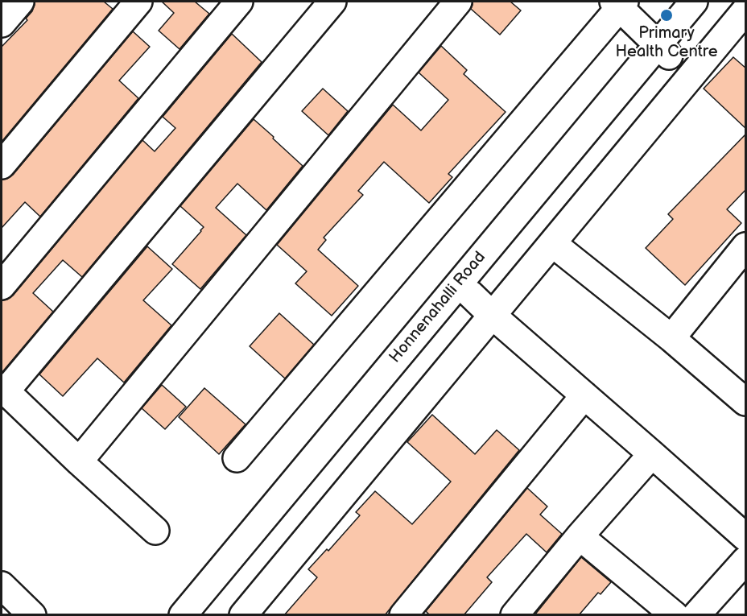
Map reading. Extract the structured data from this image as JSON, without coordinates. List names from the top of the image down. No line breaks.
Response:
{"streets":{"street":["Honnenahalli Road"]},"places":["Primary Health Centre"]}
